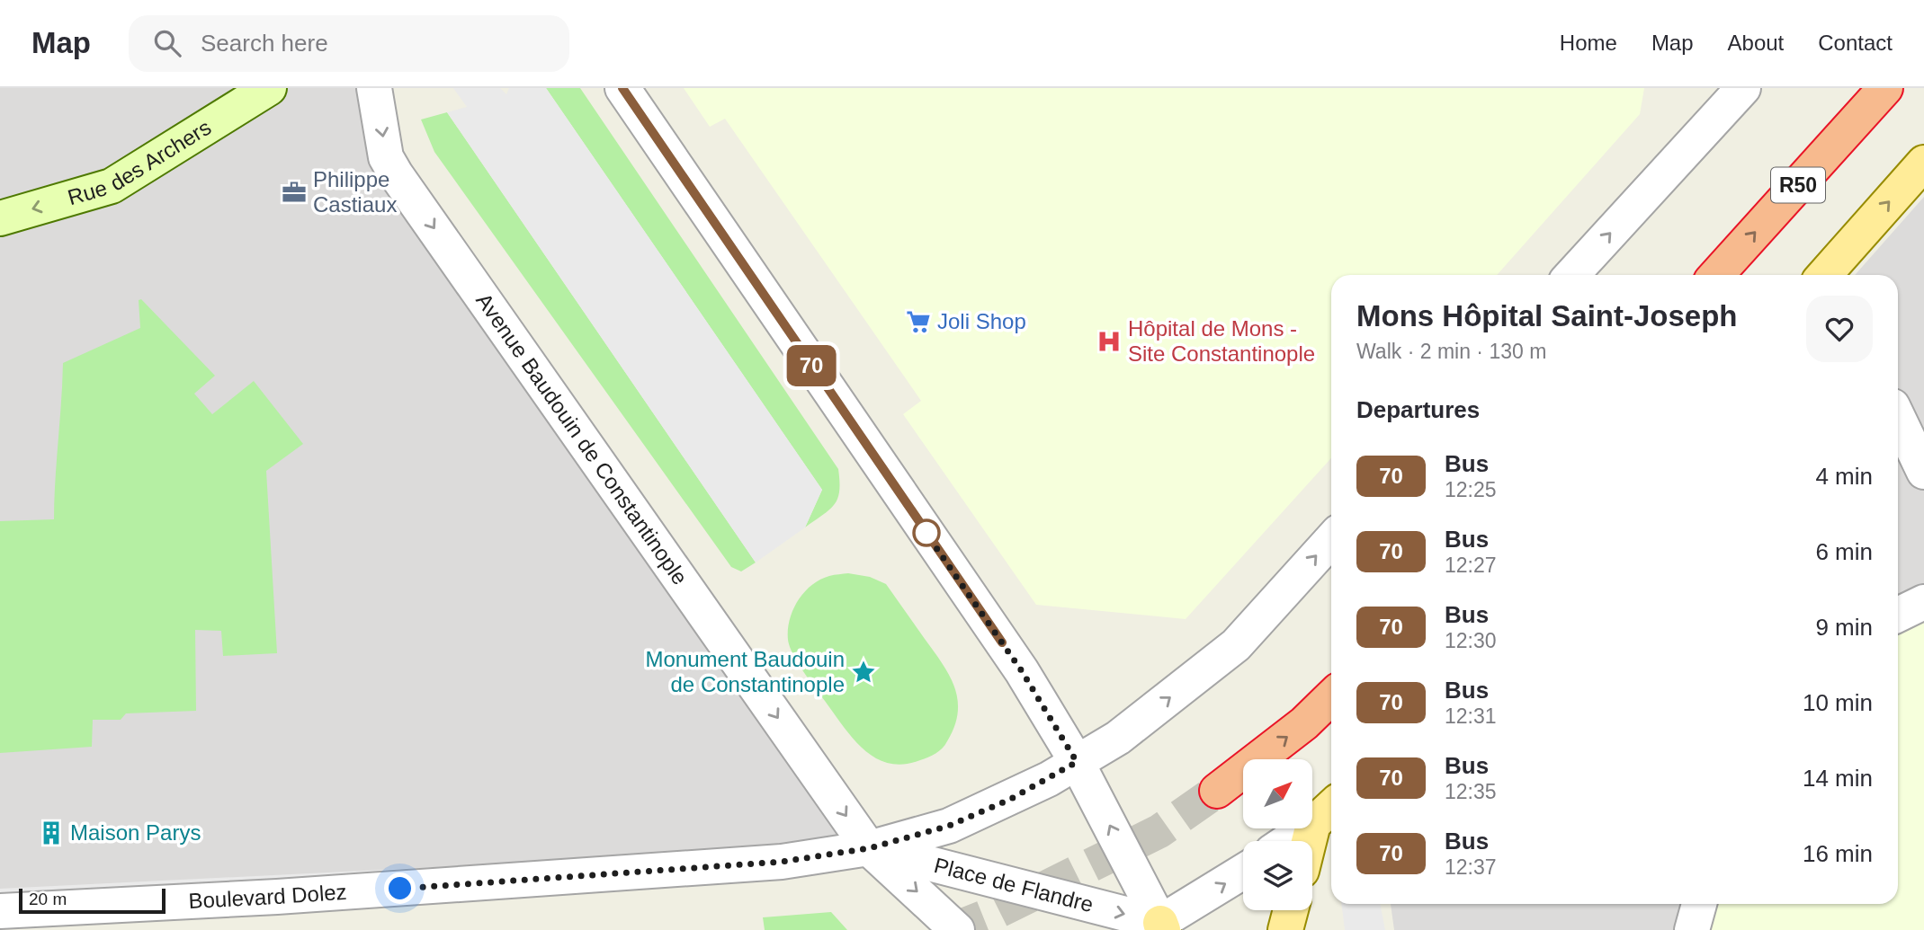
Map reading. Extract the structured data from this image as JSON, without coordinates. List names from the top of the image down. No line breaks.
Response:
{"streets":{"highway":["R50"],"main road":["Rue des Archers"],"street":["Avenue Baudouin de Constantinople","Place de Flandre","Boulevard Dolez"]},"crossings":[["Avenue Baudouin de Constantinople","Place de Flandre"],["Place de Flandre","Boulevard Dolez"]],"one_way":["Rue des Archers"],"places":{"office":["Philippe Castiaux"],"supermarket":["Joli Shop"],"hospital":["Hôpital de Mons - Site Constantinople"],"place":["Monument Baudouin de Constantinople"],"building":["Maison Parys"]},"lines":["bus line 70"],"scale_bar":"20 m","north":"top right","page":{"header":"Map","search":"Search here","nav":["Home","Map","About","Contact"],"on_map":"70","heading":[["Mons Hôpital Saint-Joseph","Walk · 2 min · 130 m"],"Departures"],"list":[{"mark":"70","name":"Bus","note":"12:25","value":"4 min"},{"mark":"70","name":"Bus","note":"12:27","value":"6 min"},{"mark":"70","name":"Bus","note":"12:30","value":"9 min"},{"mark":"70","name":"Bus","note":"12:31","value":"10 min"},{"mark":"70","name":"Bus","note":"12:35","value":"14 min"},{"mark":"70","name":"Bus","note":"12:37","value":"16 min"}],"scale":"20 m"}}
